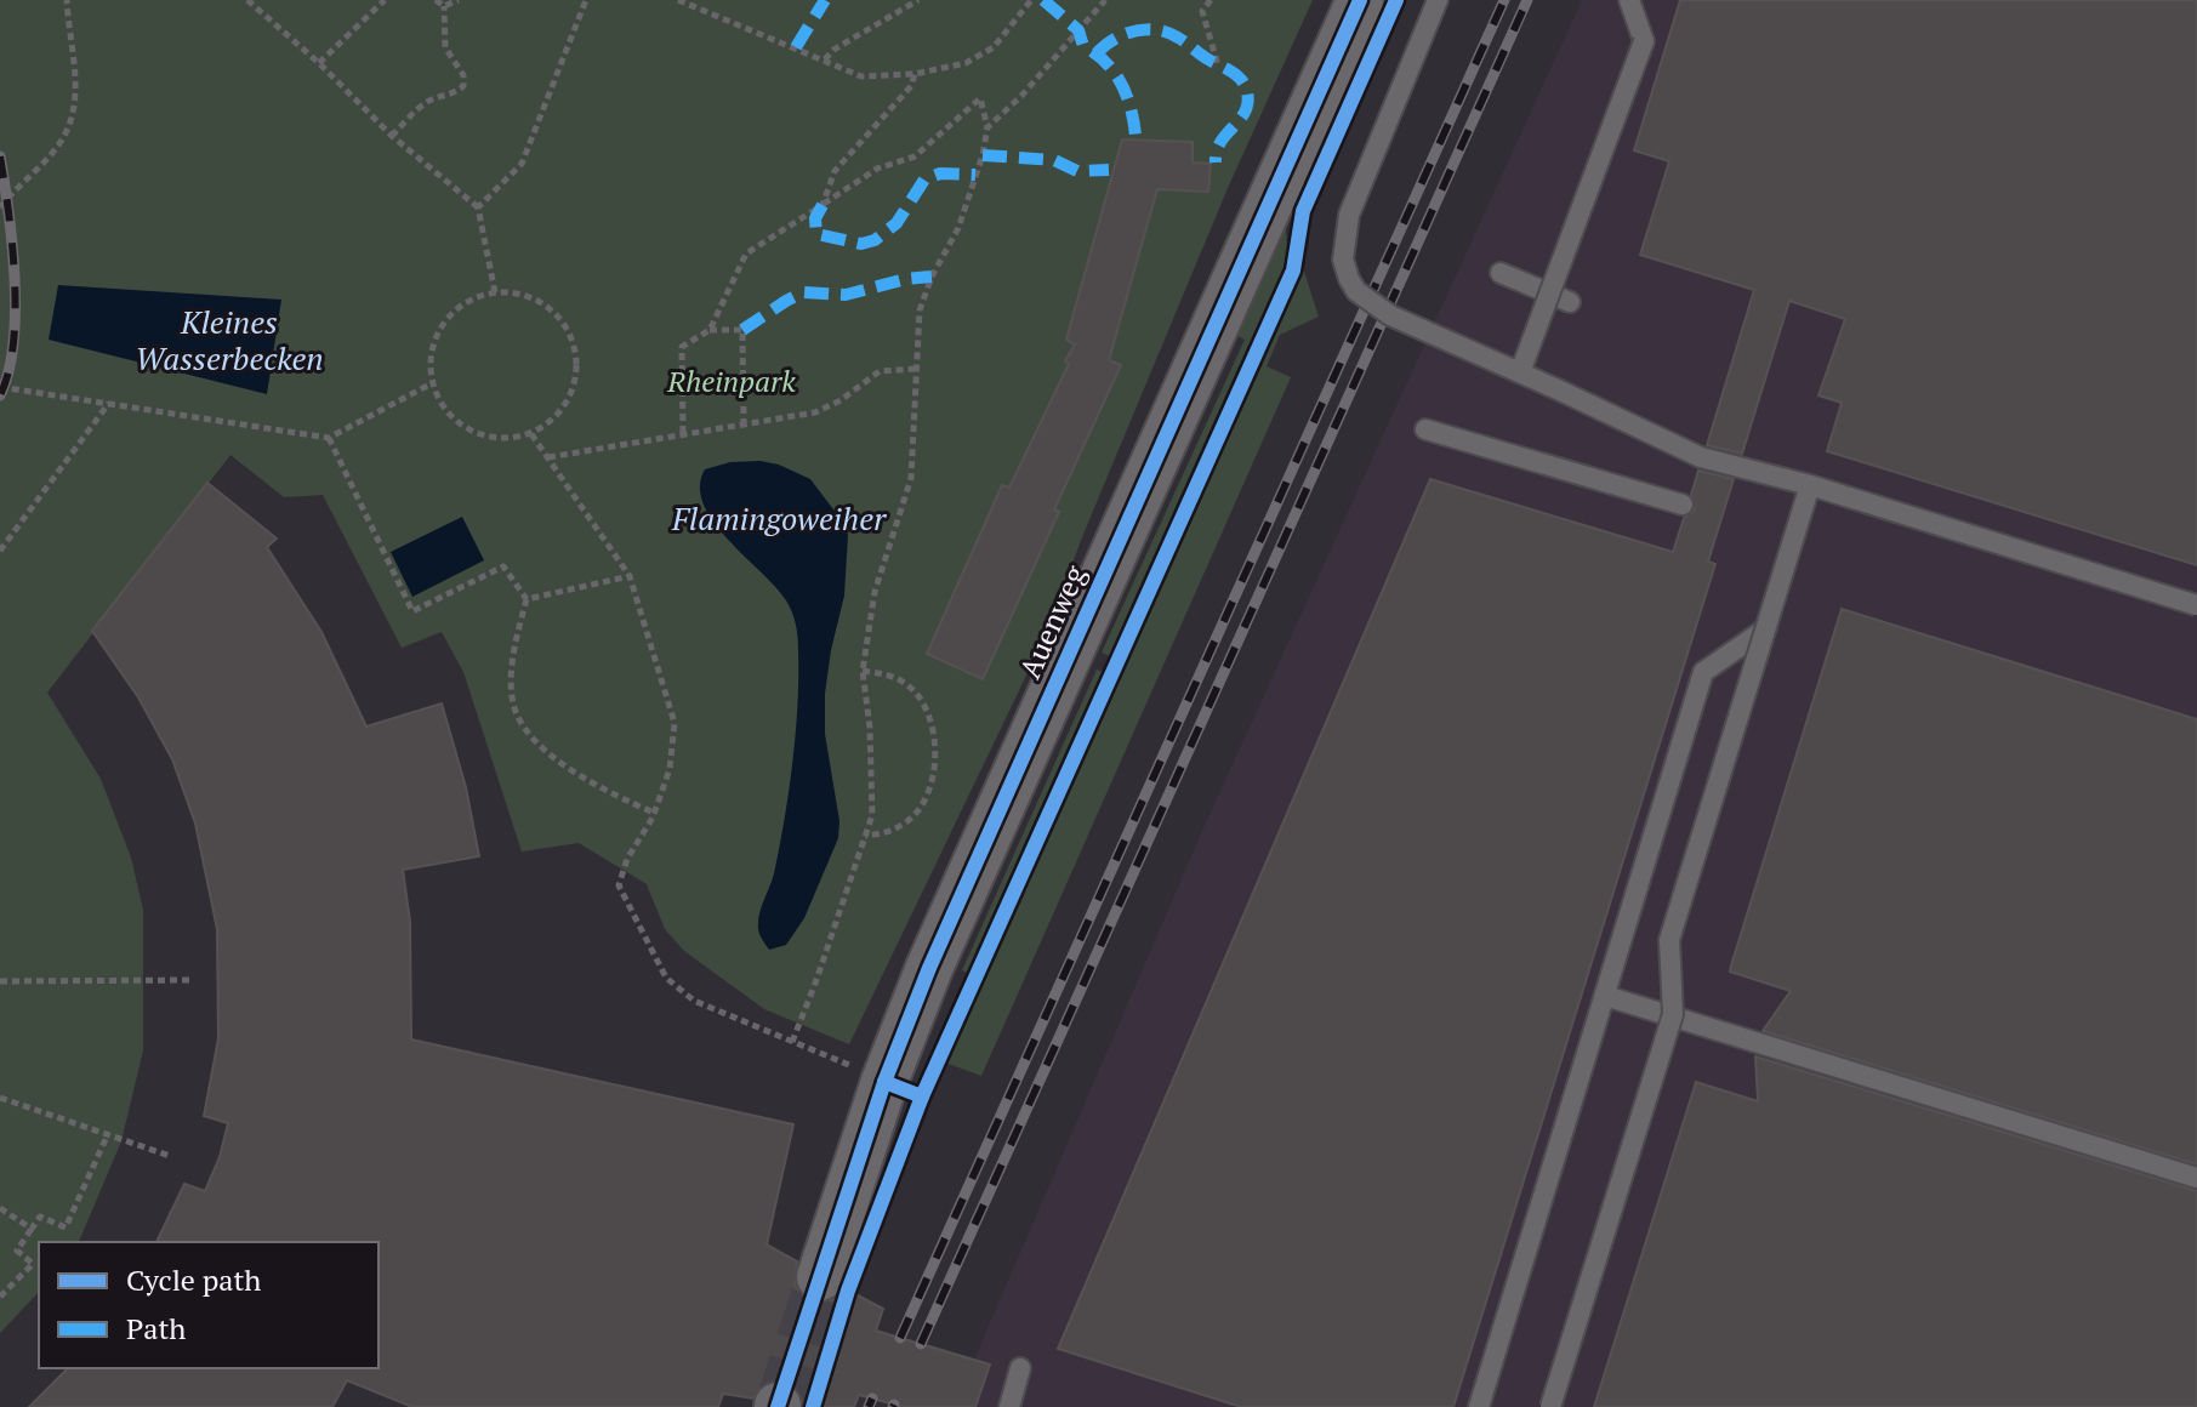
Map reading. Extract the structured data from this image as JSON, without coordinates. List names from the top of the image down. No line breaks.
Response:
{"streets":{"street":["Auenweg"]},"water":["Kleines Wasserbecken","Flamingoweiher"],"parks":["Rheinpark"],"legend":["Cycle path","Path"]}
